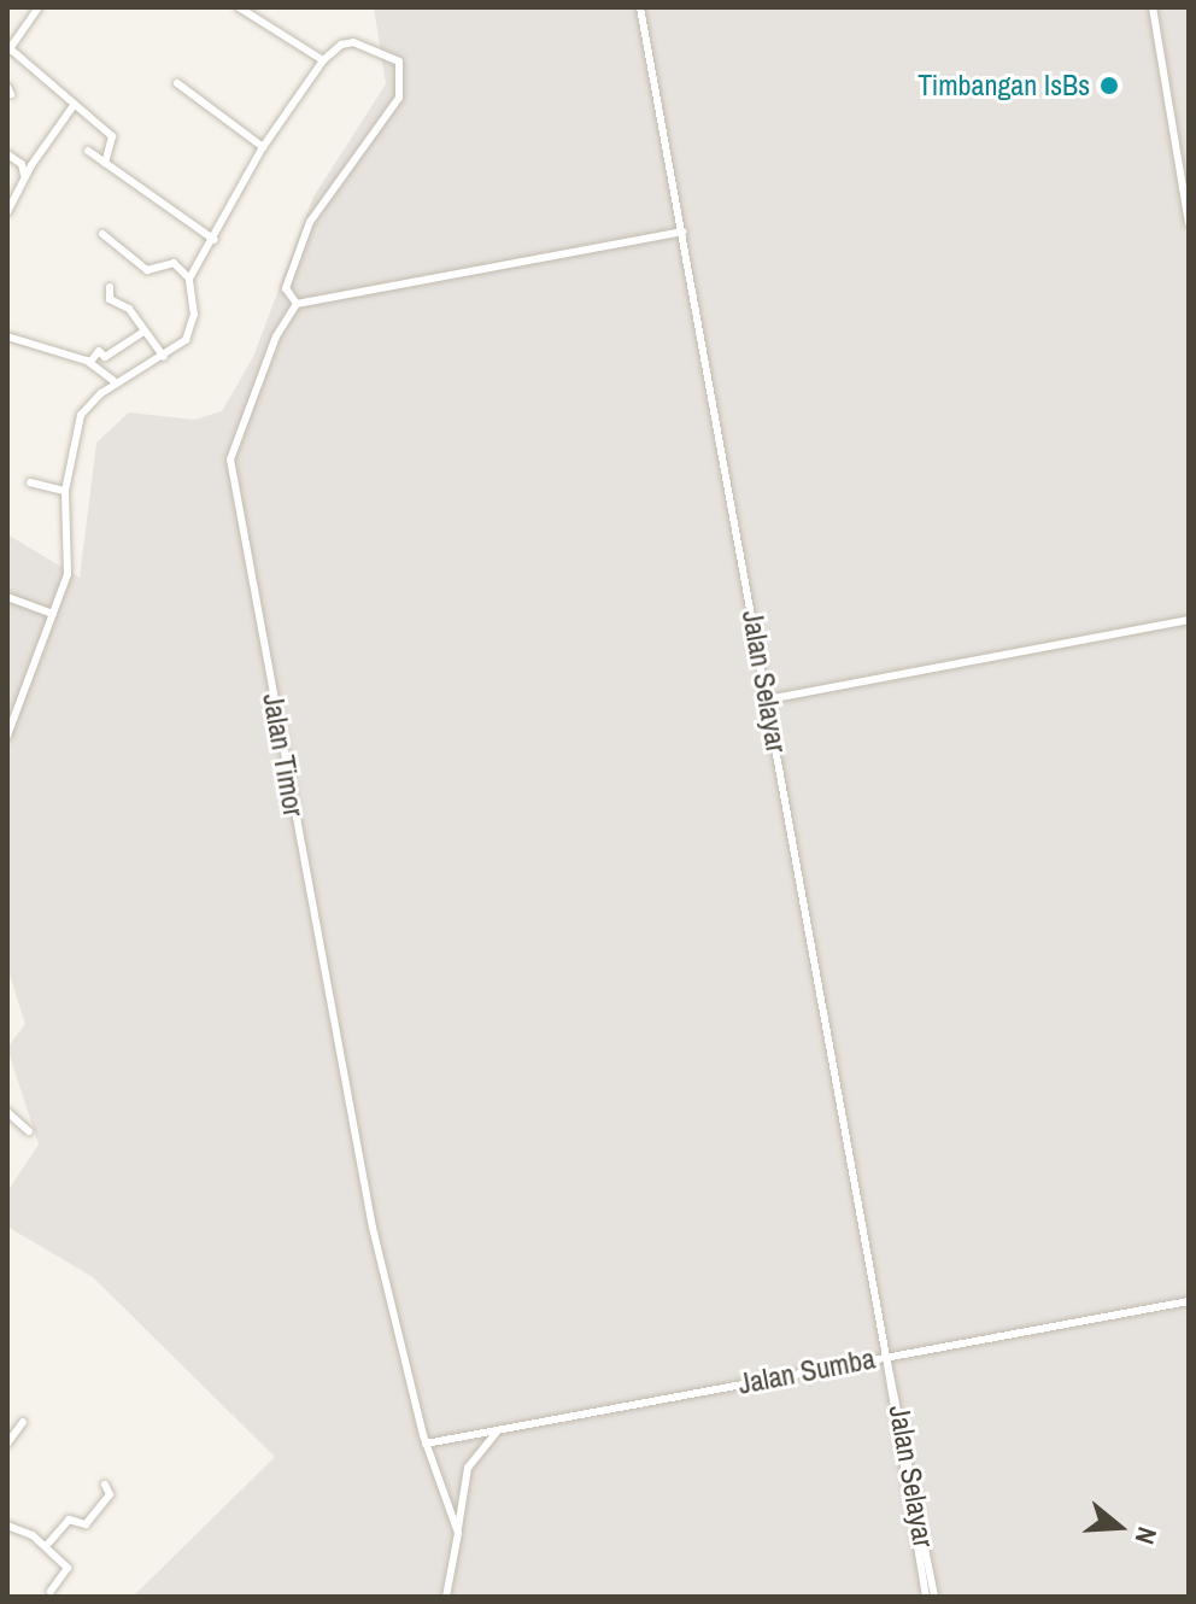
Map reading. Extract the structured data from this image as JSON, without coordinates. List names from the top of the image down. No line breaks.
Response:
{"streets":{"street":["Jalan Selayar","Jalan Timor","Jalan Sumba"]},"crossings":[["Jalan Selayar","Jalan Sumba"],["Jalan Timor","Jalan Sumba"]],"places":["Timbangan IsBs"],"north":"right"}
